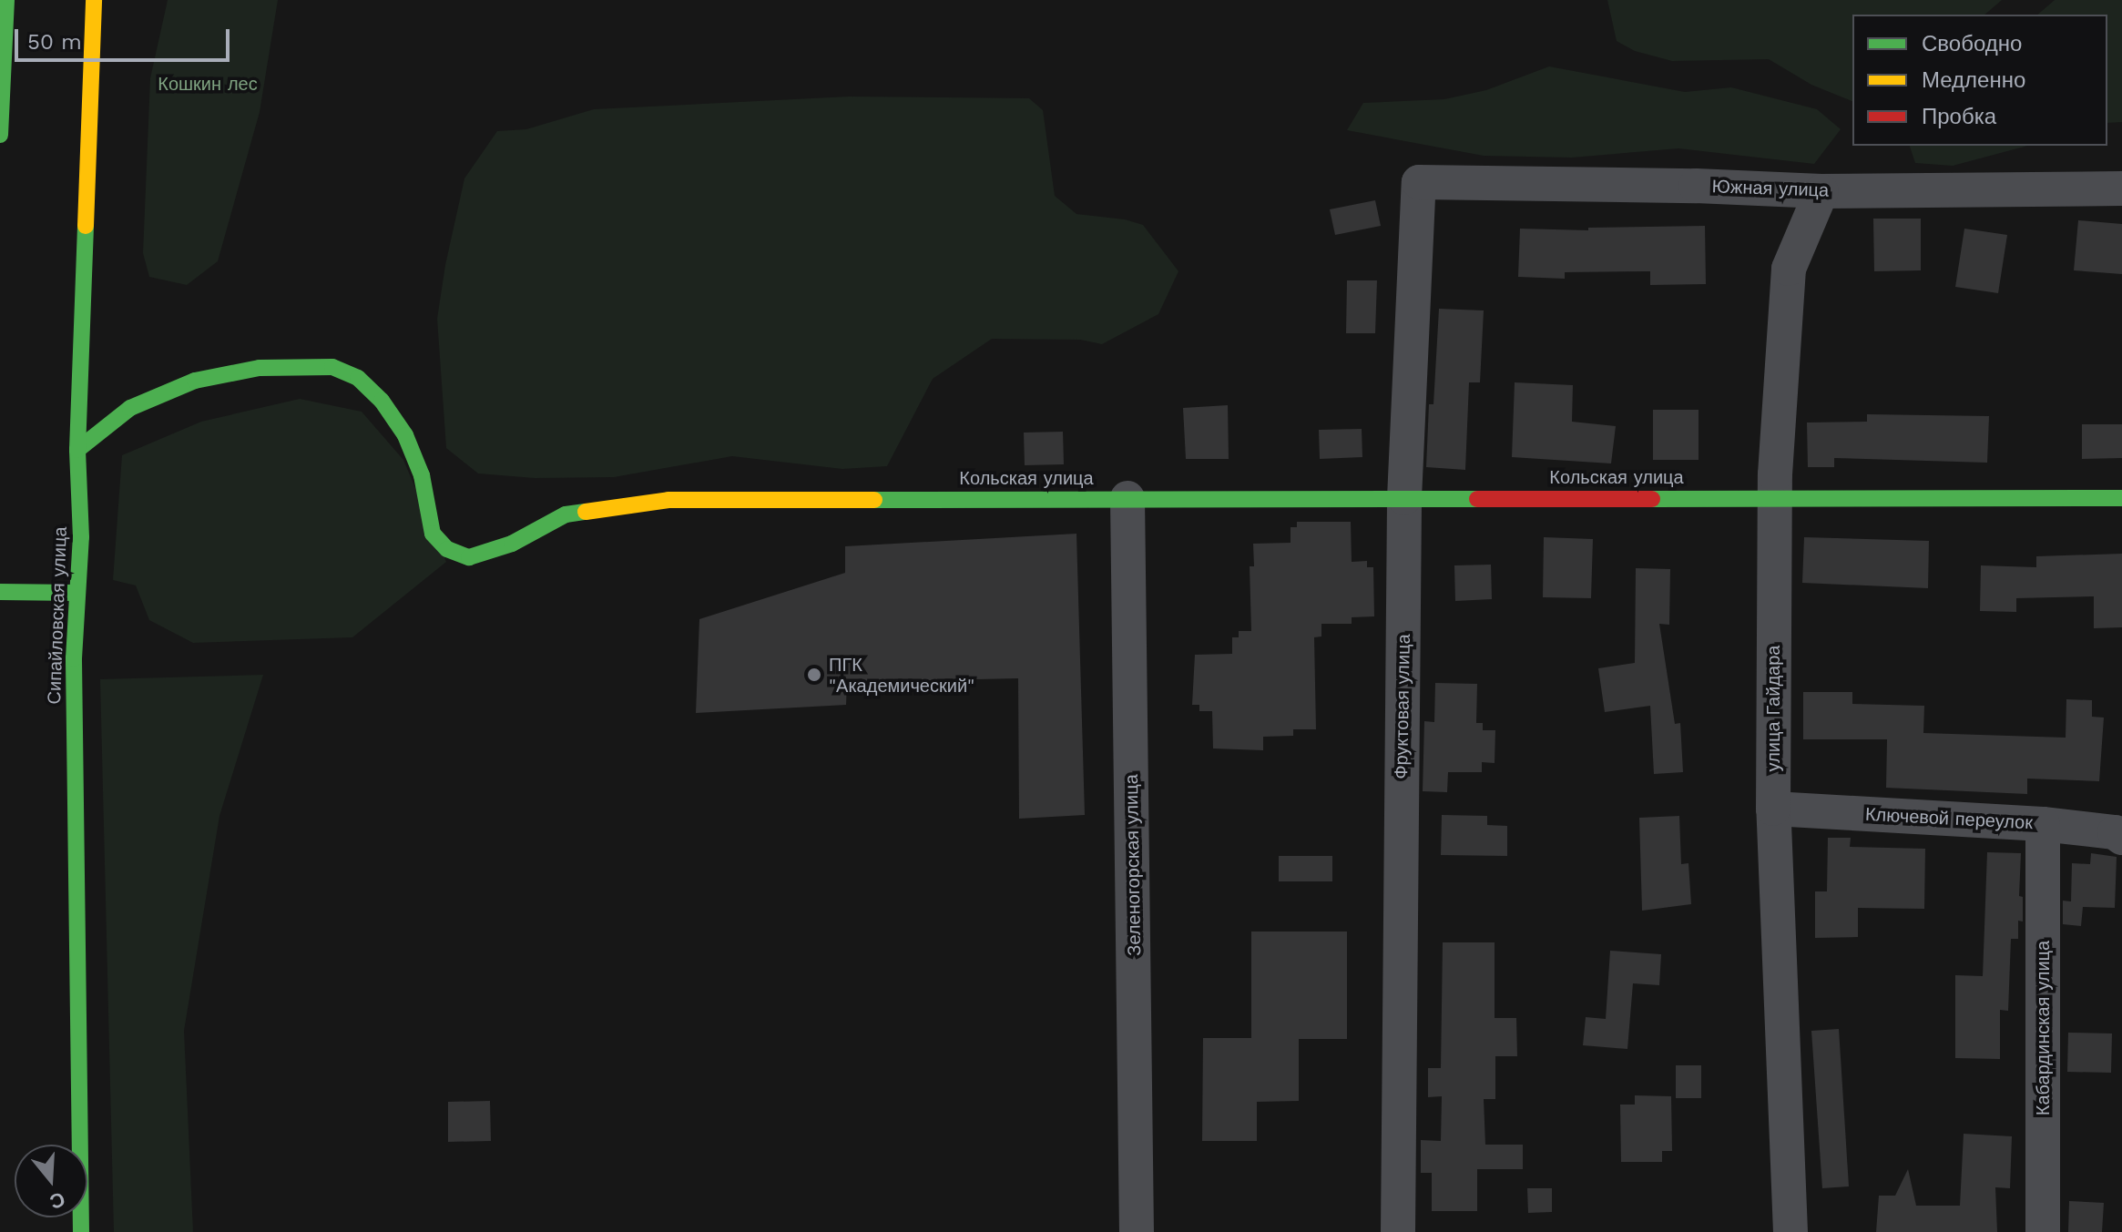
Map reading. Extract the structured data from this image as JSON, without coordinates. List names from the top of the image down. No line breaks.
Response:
{"streets":{"street":["Южная улица","Кольская улица","Сипайловская улица","Фруктовая улица","улица Гайдара","Ключевой переулок","Зеленогорская улица","Кабардинская улица"]},"crossings":[["Южная улица","Фруктовая улица"],["Южная улица","улица Гайдара"],["Кольская улица","Сипайловская улица"],["Кольская улица","Фруктовая улица"],["Кольская улица","улица Гайдара"],["Кольская улица","Зеленогорская улица"],["улица Гайдара","Ключевой переулок"],["Ключевой переулок","Кабардинская улица"]],"parks":["Кошкин лес"],"places":["ПГК \"Академический\""],"legend":["Свободно","Медленно","Пробка"],"scale_bar":"50 m","north":"bottom"}
